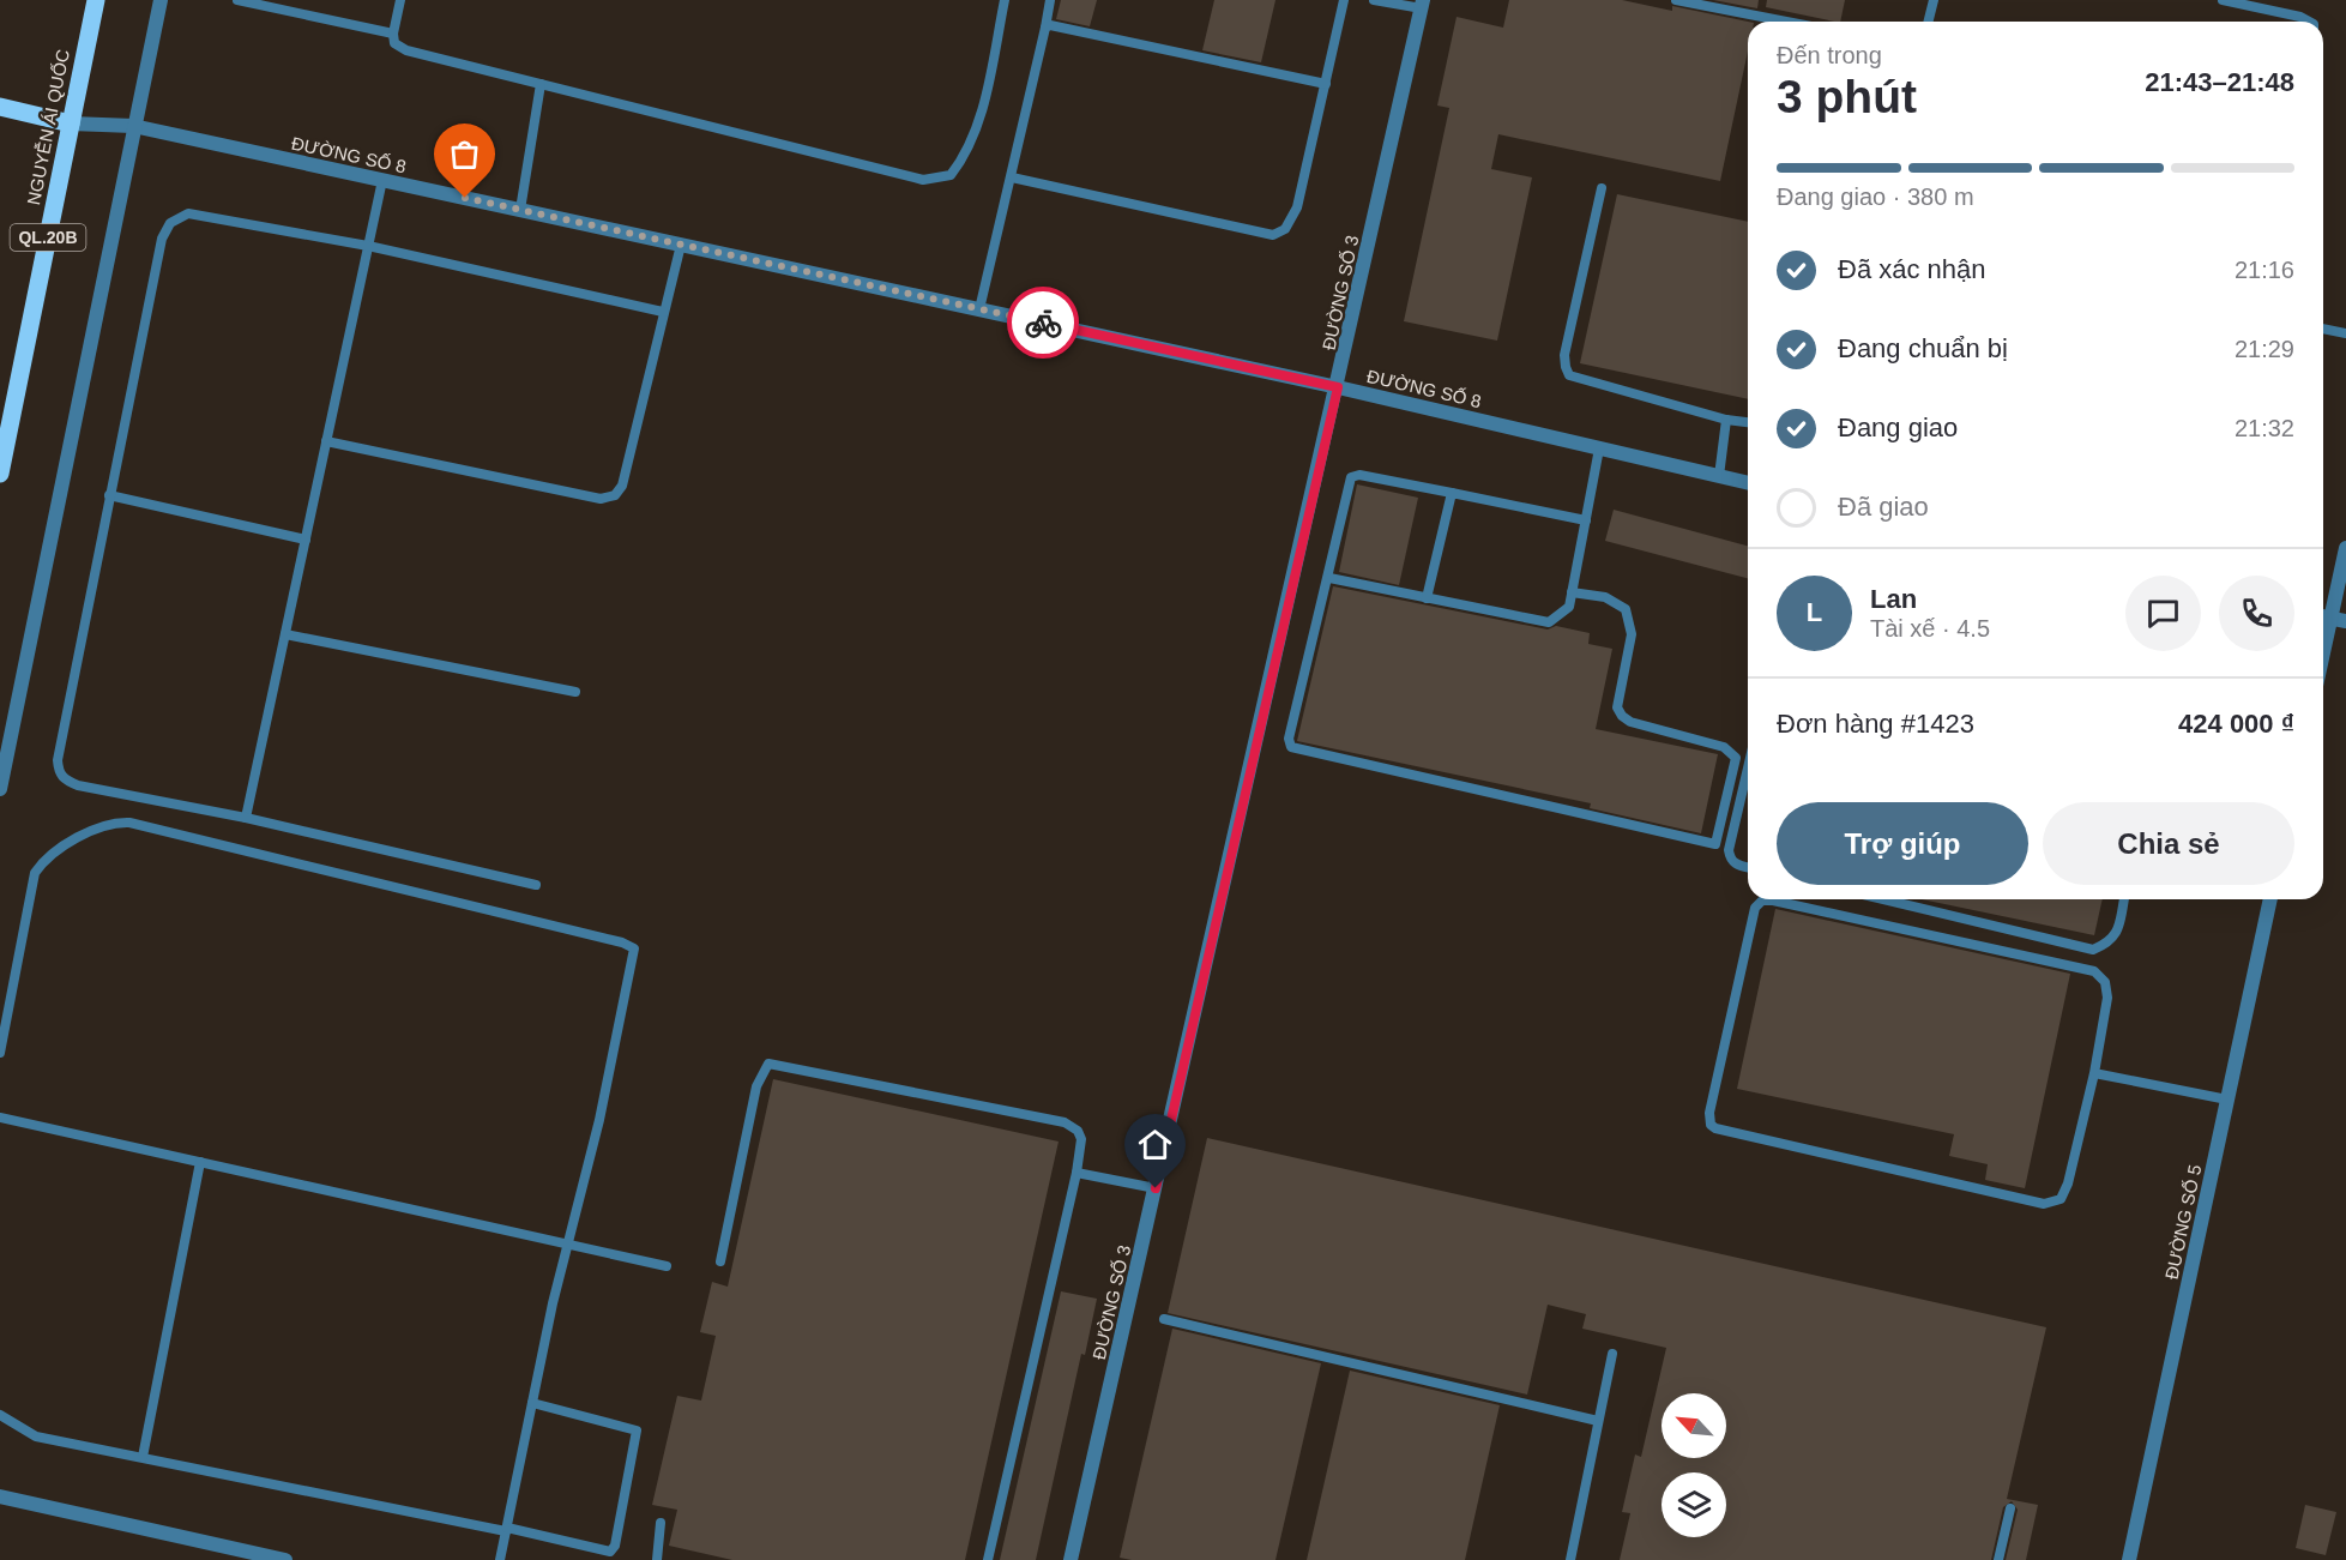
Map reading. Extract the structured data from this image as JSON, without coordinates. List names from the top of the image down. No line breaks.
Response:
{"streets":{"main road":["NGUYỄN ÁI QUỐC","QL.20B"],"street":["ĐƯỜNG SỐ 8","ĐƯỜNG SỐ 3","ĐƯỜNG SỐ 5"]},"crossings":[["NGUYỄN ÁI QUỐC","ĐƯỜNG SỐ 8"],["ĐƯỜNG SỐ 8","ĐƯỜNG SỐ 3"]],"north":"top left","page":{"heading":["3 phút","Đến trong","21:43–21:48"],"panel":["Lan","Tài xế · 4.5","Đơn hàng #1423","424 000 ₫"],"bar":"Đang giao · 380 m","list":[["Đã xác nhận","21:16"],["Đang chuẩn bị","21:29"],["Đang giao","21:32"],"Đã giao"],"round":"L","buttons":["Trợ giúp","Chia sẻ"]}}
